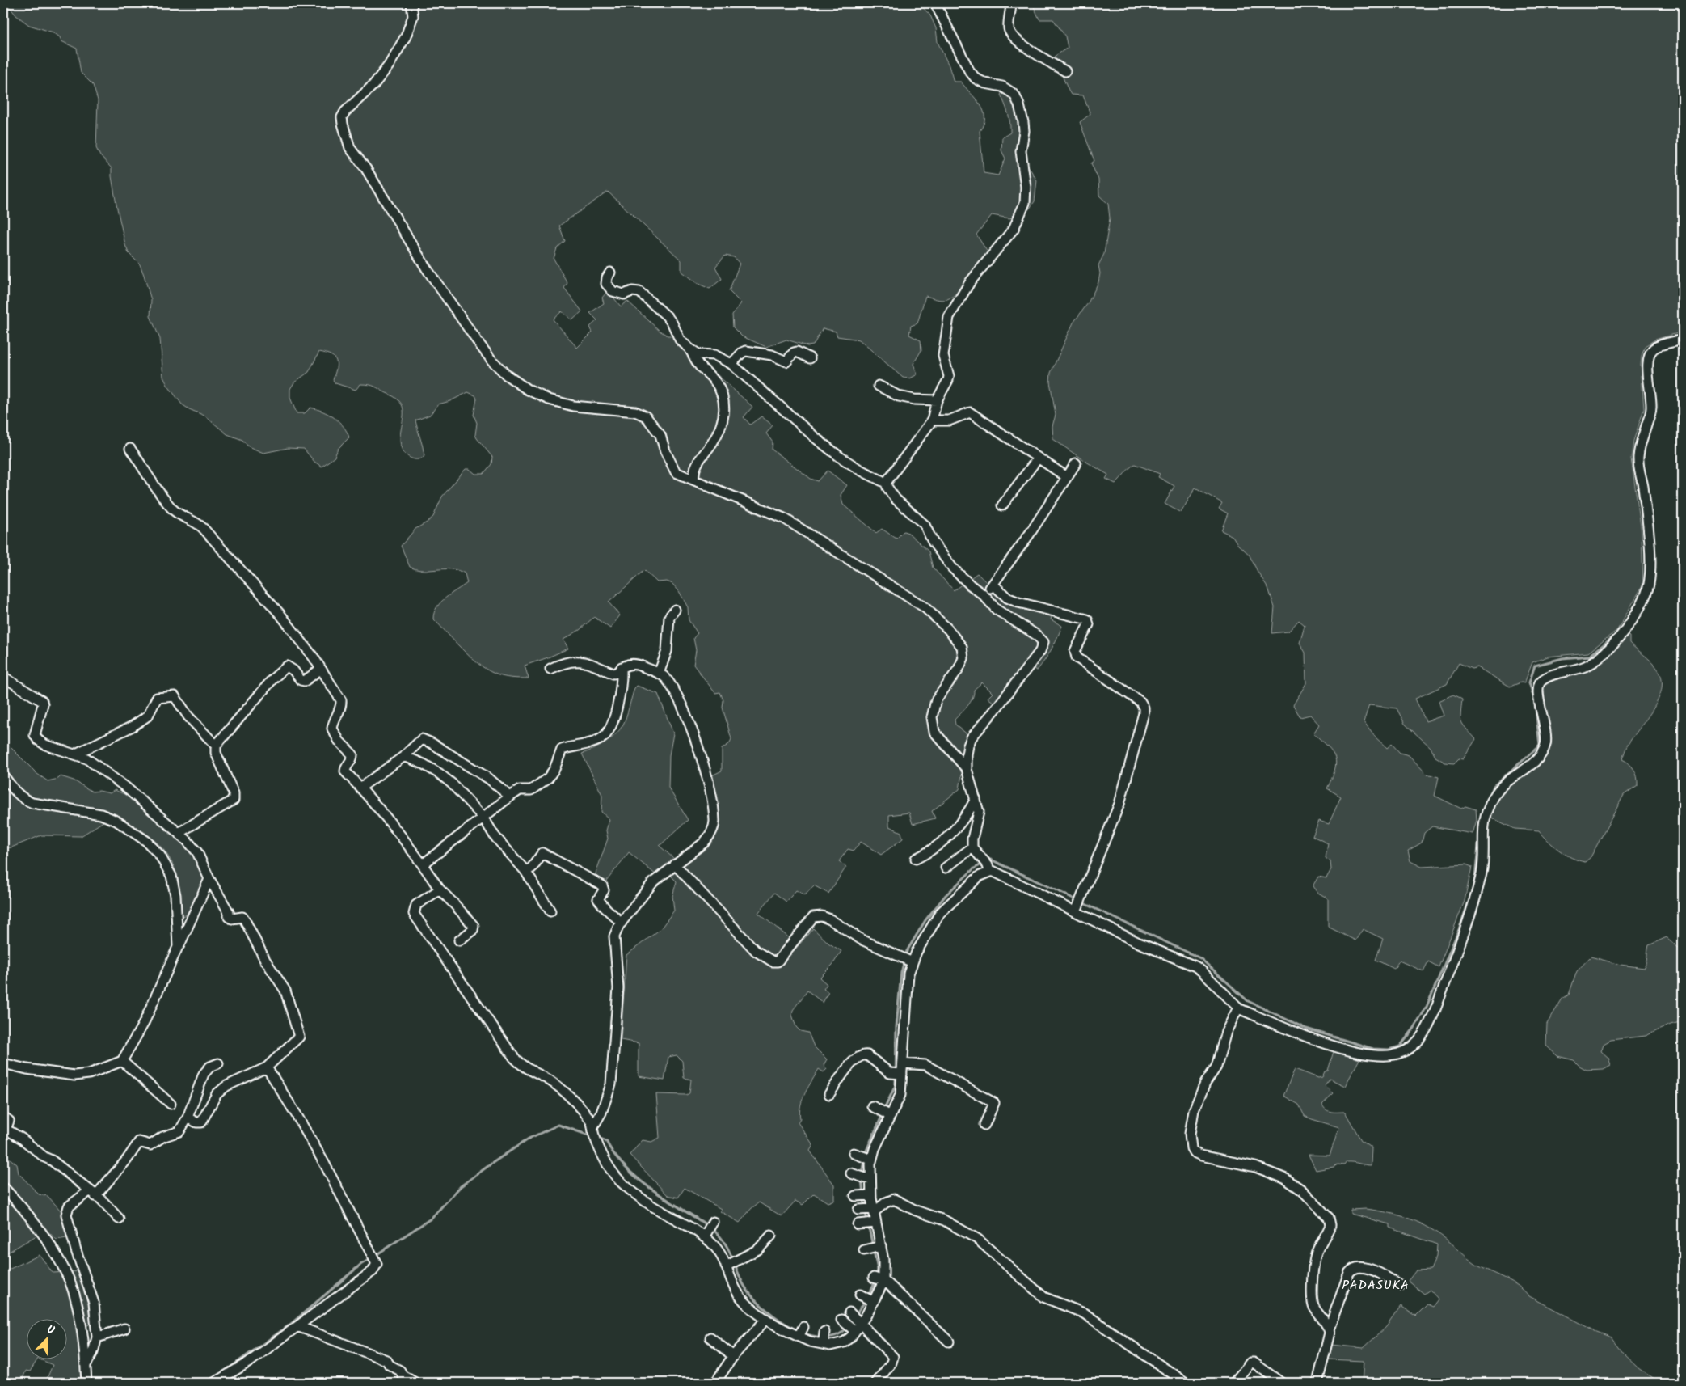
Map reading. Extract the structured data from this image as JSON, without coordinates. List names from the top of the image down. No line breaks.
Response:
{"districts":["PADASUKA"],"north":"top right"}
